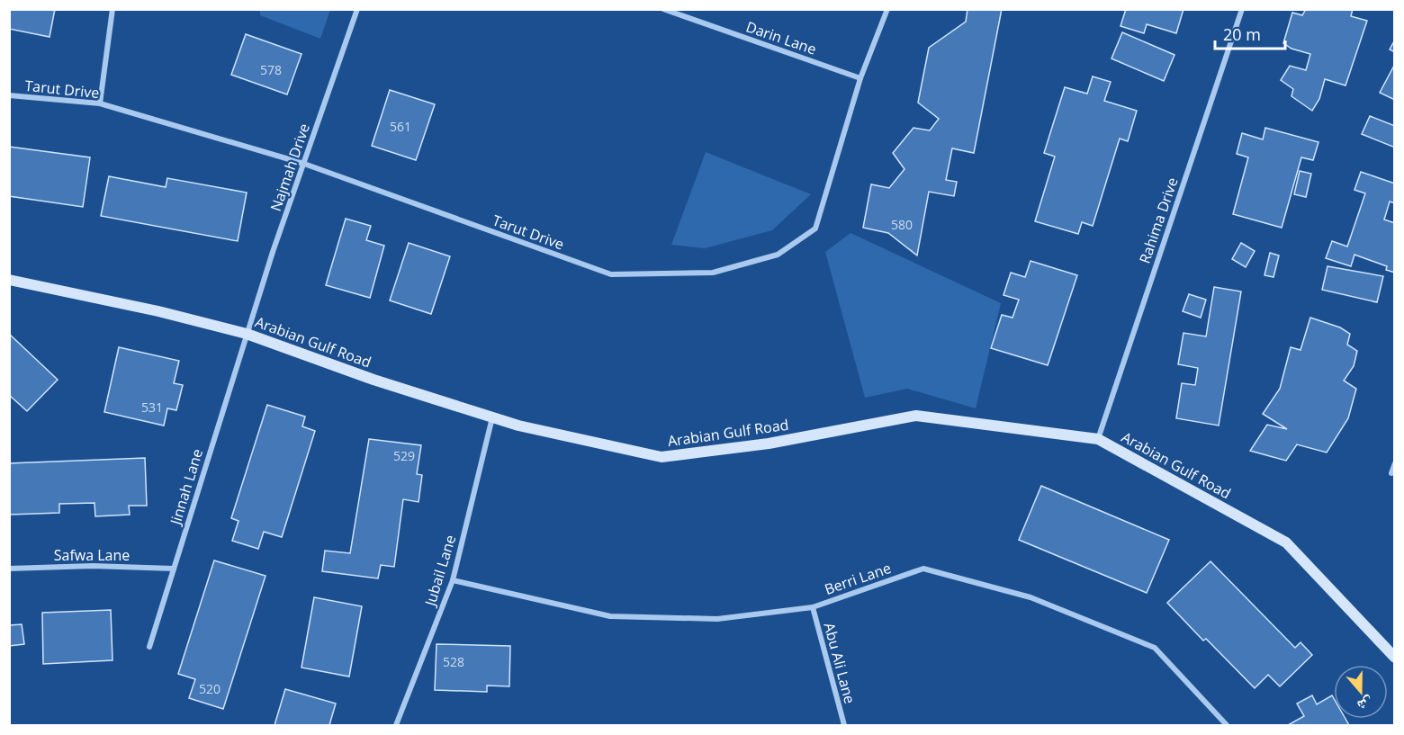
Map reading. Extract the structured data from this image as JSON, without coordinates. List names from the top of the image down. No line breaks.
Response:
{"streets":{"main road":["Arabian Gulf Road"],"street":["Darin Lane","Tarut Drive","Najmah Drive","Rahima Drive","Jinnah Lane","Safwa Lane","Jubail Lane","Berri Lane","Abu Ali Lane"]},"crossings":[["Darin Lane","Tarut Drive"],["Tarut Drive","Najmah Drive"],["Najmah Drive","Arabian Gulf Road"],["Najmah Drive","Jinnah Lane"],["Rahima Drive","Arabian Gulf Road"],["Arabian Gulf Road","Jinnah Lane"],["Arabian Gulf Road","Jubail Lane"],["Jinnah Lane","Safwa Lane"],["Jubail Lane","Berri Lane"],["Berri Lane","Abu Ali Lane"]],"house_numbers":["578","561","580","531","529","528","520"],"scale_bar":"20 m","north":"bottom"}
